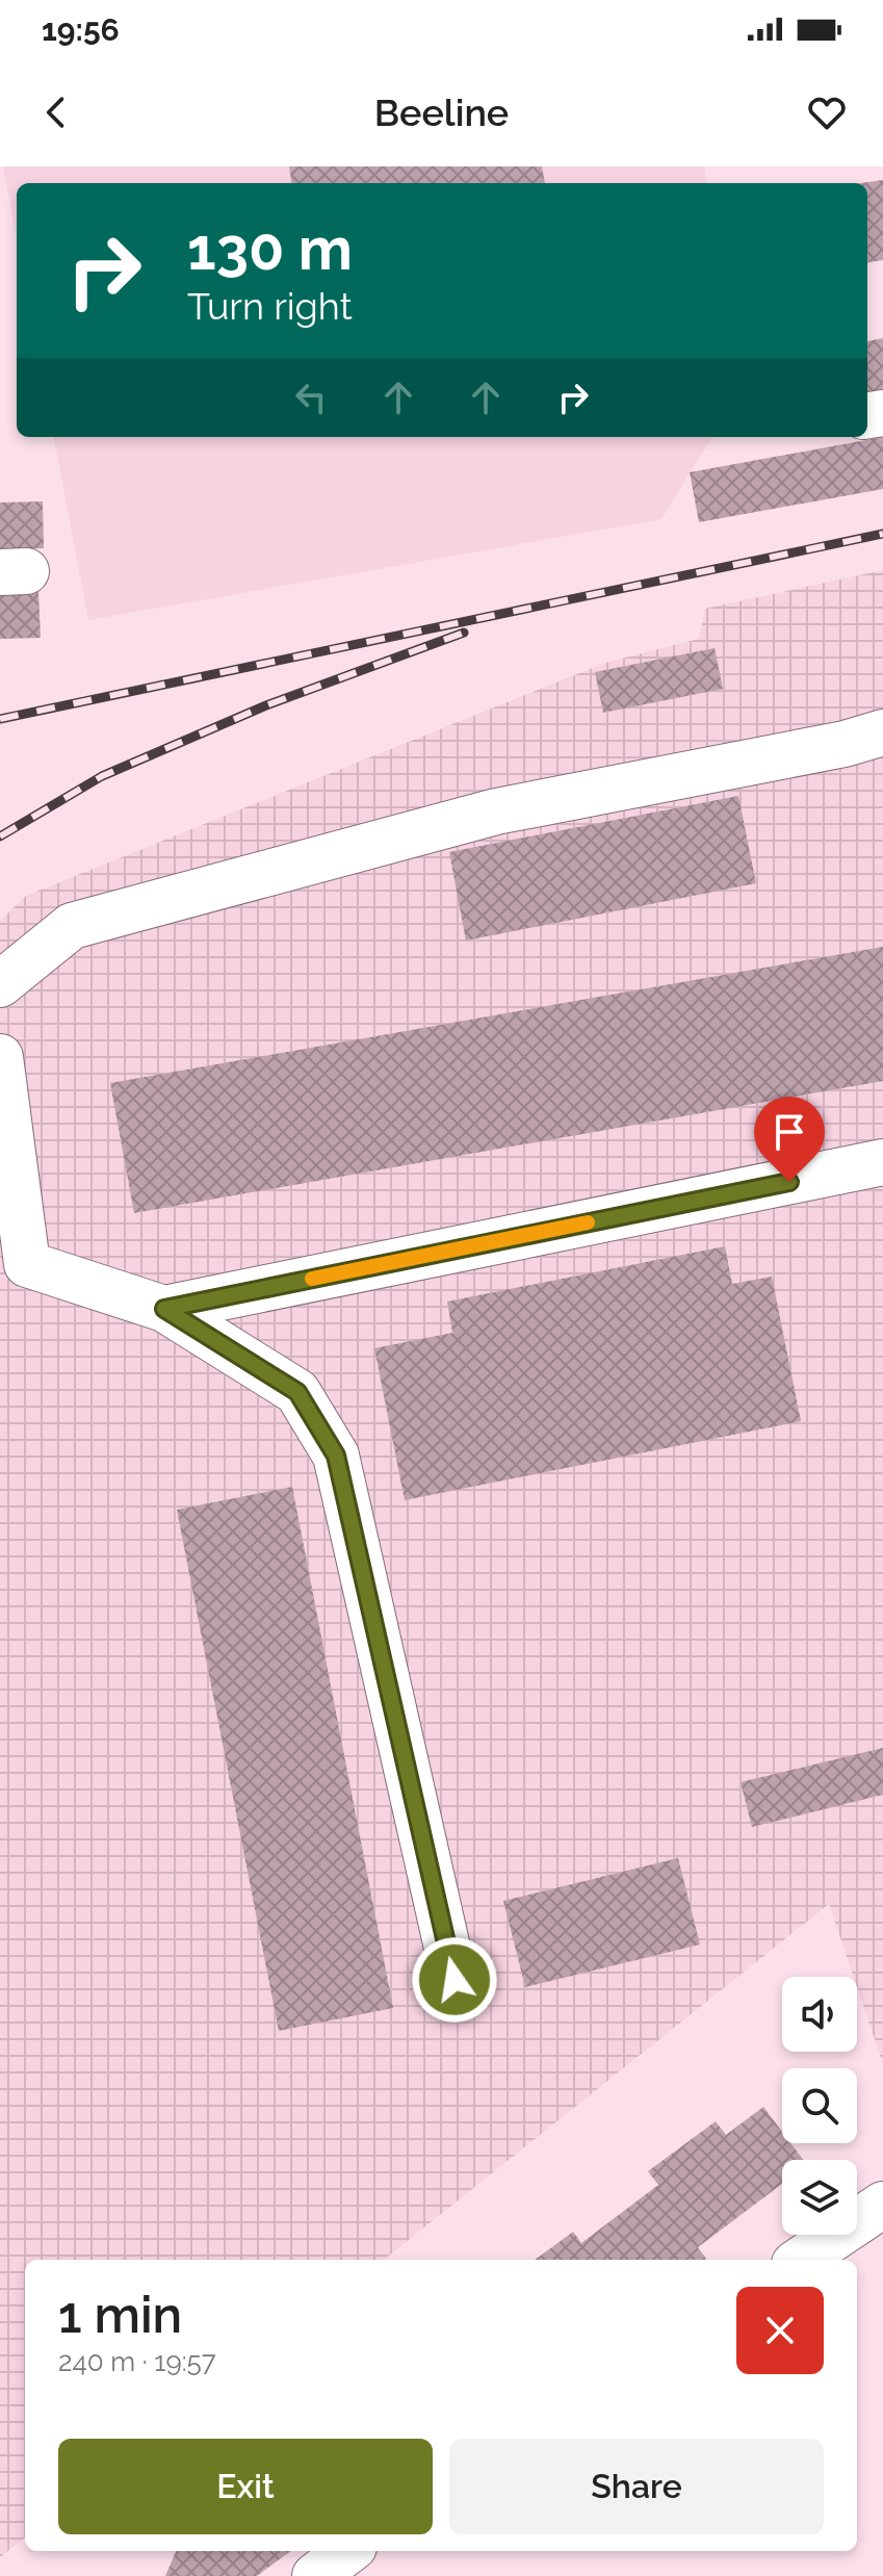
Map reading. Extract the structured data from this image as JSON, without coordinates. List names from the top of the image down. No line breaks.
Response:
{"page":{"status":"19:56","header":"Beeline","turn":["130 m","Turn right"],"heading":["1 min","240 m · 19:57"],"buttons":["Exit","Share"]}}
